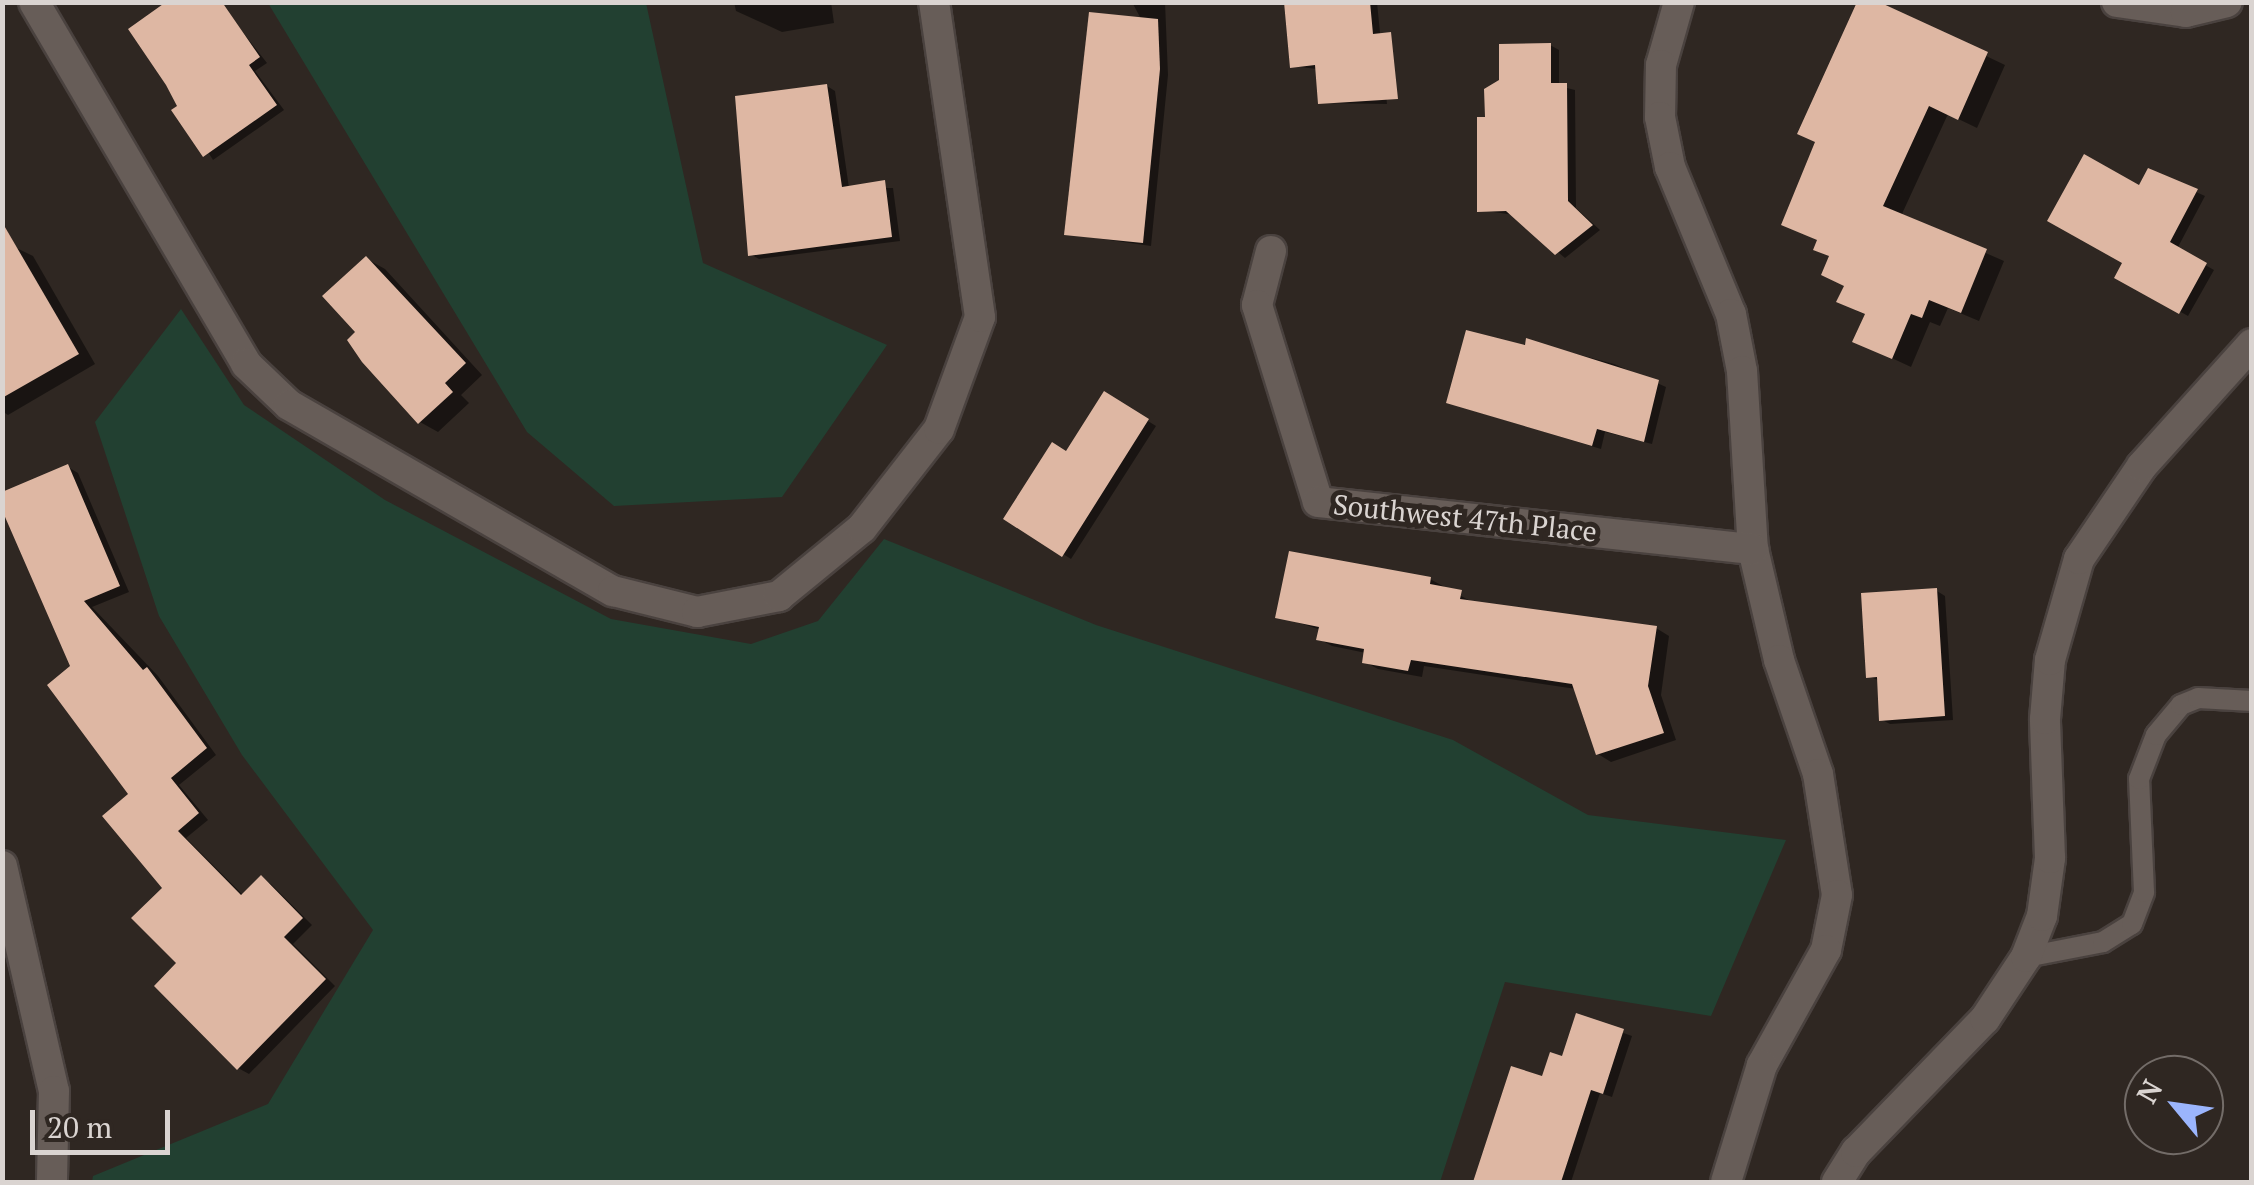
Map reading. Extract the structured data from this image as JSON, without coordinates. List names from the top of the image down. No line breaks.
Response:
{"streets":{"street":["Southwest 47th Place"]},"scale_bar":"20 m","north":"top left"}
